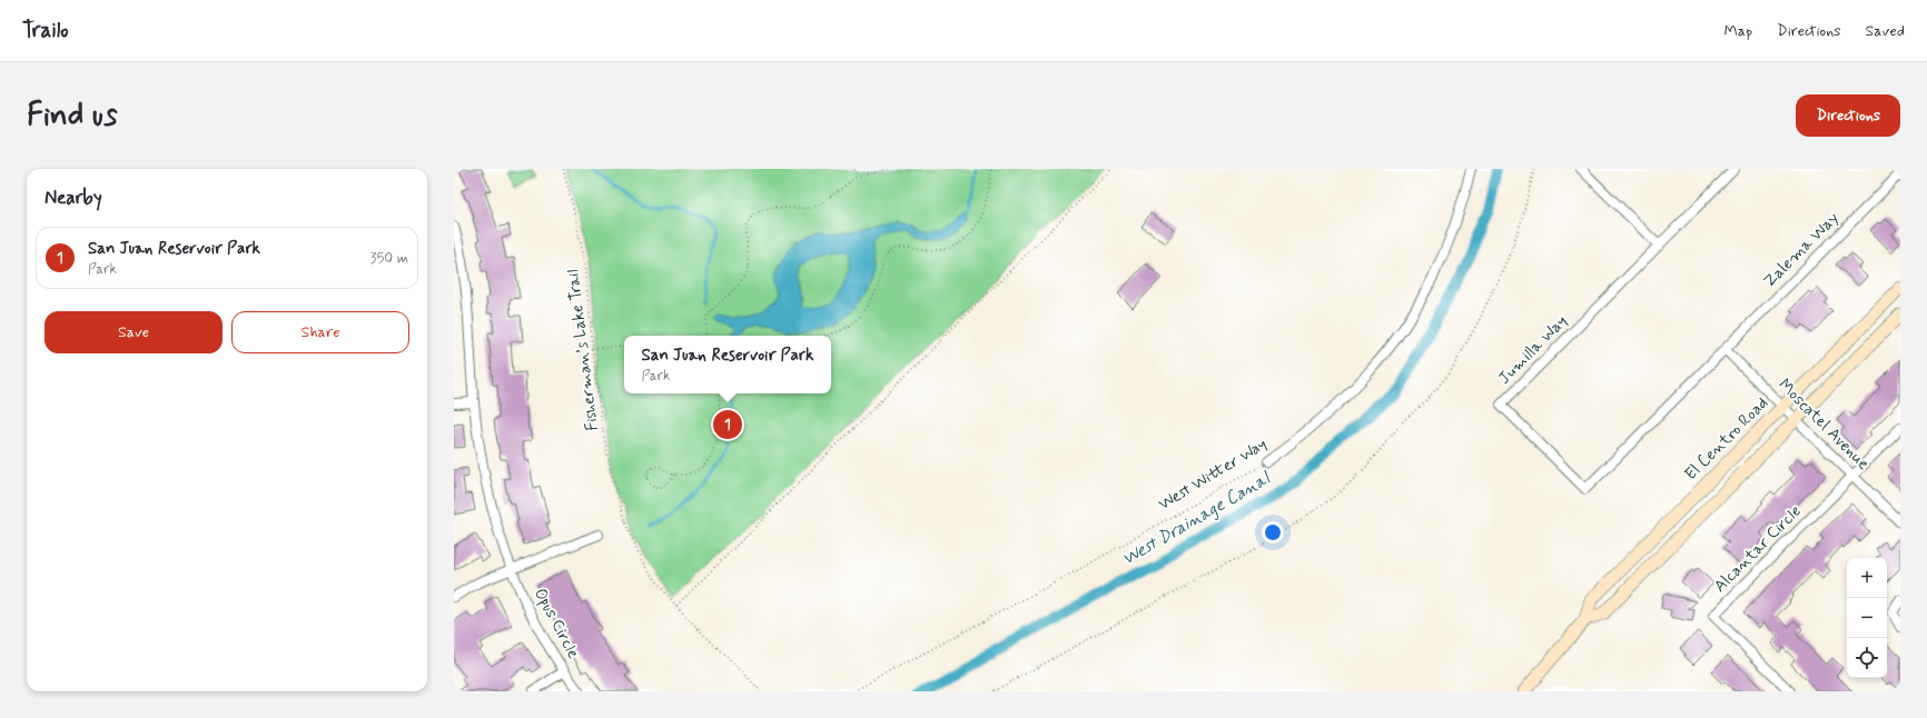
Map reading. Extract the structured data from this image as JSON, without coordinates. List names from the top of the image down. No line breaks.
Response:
{"streets":{"main road":["El Centro Road"],"street":["Zalema Way","Jumilla Way","Moscatel Avenue","West Witter Way","Alcantar Circle","Opus Circle"],"path":["Fisherman’s Lake Trail"]},"crossings":[["Zalema Way","Jumilla Way"],["Zalema Way","Moscatel Avenue"],["Jumilla Way","Moscatel Avenue"],["Moscatel Avenue","El Centro Road"],["Moscatel Avenue","Alcantar Circle"]],"water":["West Drainage Canal"],"page":{"header":"Trailo","nav":["Map","Directions","Saved"],"buttons":["Directions",["Save","Share"]],"title":"Find us","heading":"Nearby","list":[{"mark":"1","name":"San Juan Reservoir Park","note":"Park","value":"350 m"}],"popup":["San Juan Reservoir Park","Park"],"pins":"1","map_buttons":["+","−"]}}
